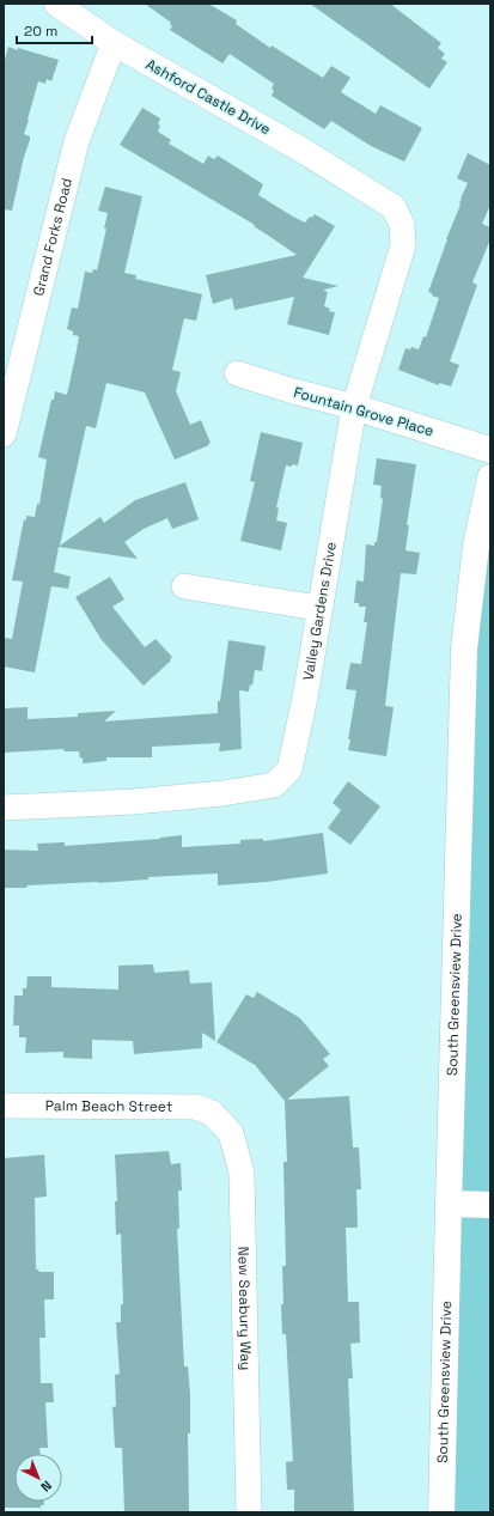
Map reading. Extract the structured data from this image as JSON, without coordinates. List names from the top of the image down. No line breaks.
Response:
{"streets":{"street":["Ashford Castle Drive","Grand Forks Road","Fountain Grove Place","Valley Gardens Drive","South Greensview Drive","Palm Beach Street","New Seabury Way"]},"crossings":[["Ashford Castle Drive","Grand Forks Road"],["Ashford Castle Drive","Valley Gardens Drive"],["Fountain Grove Place","Valley Gardens Drive"],["Palm Beach Street","New Seabury Way"]],"scale_bar":"20 m","north":"bottom right"}
